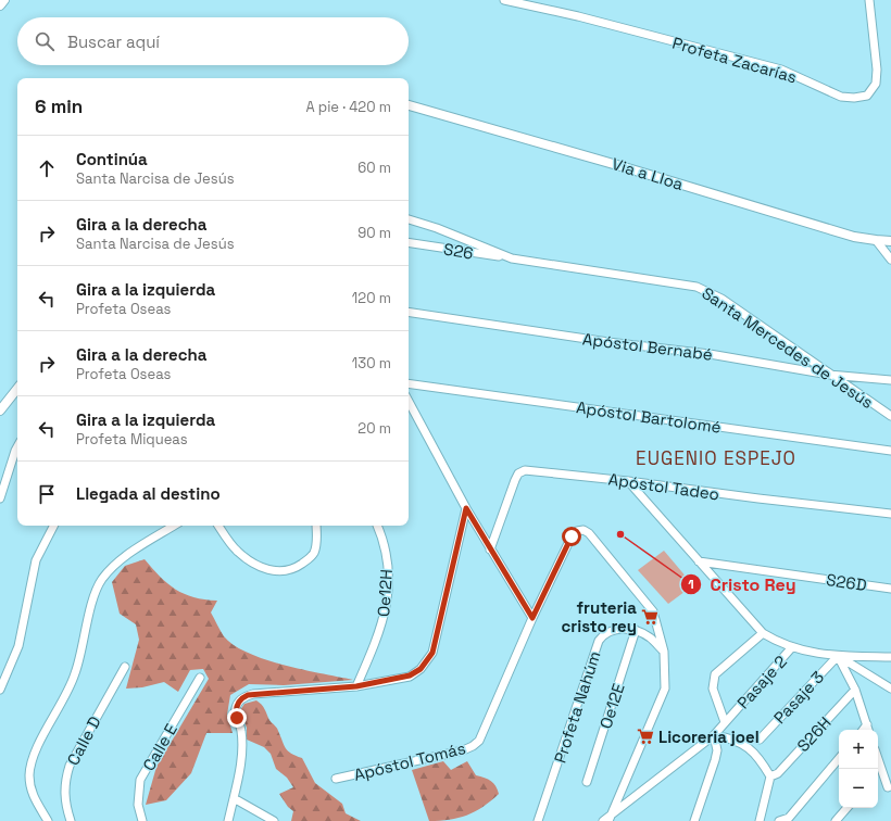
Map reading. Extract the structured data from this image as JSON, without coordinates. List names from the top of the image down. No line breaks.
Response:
{"streets":{"street":["Profeta Zacarías","Via a Lloa","S26","Apóstol Bernabé","Santa Mercedes de Jesús","Apóstol Bartolomé","Apóstol Tadeo","S26D","Oe12H","Pasaje 2","Pasaje 3","Oe12E","Profeta Nahúm","S26H","Calle D","Calle E","Apóstol Tomás"]},"crossings":[["S26","Santa Mercedes de Jesús"],["Apóstol Bernabé","Santa Mercedes de Jesús"],["Oe12E","Profeta Nahúm"]],"districts":["EUGENIO ESPEJO"],"places":{"other":["Cristo Rey"],"supermarket":["fruteria cristo rey","Licoreria joel"]},"page":{"search":"Buscar aquí","heading":["6 min","A pie · 420 m"],"list":[["Continúa","Santa Narcisa de Jesús","60 m"],["Gira a la derecha","Santa Narcisa de Jesús","90 m"],["Gira a la izquierda","Profeta Oseas","120 m"],["Gira a la derecha","Profeta Oseas","130 m"],["Gira a la izquierda","Profeta Miqueas","20 m"],"Llegada al destino"],"map_buttons":["+","−"]}}
